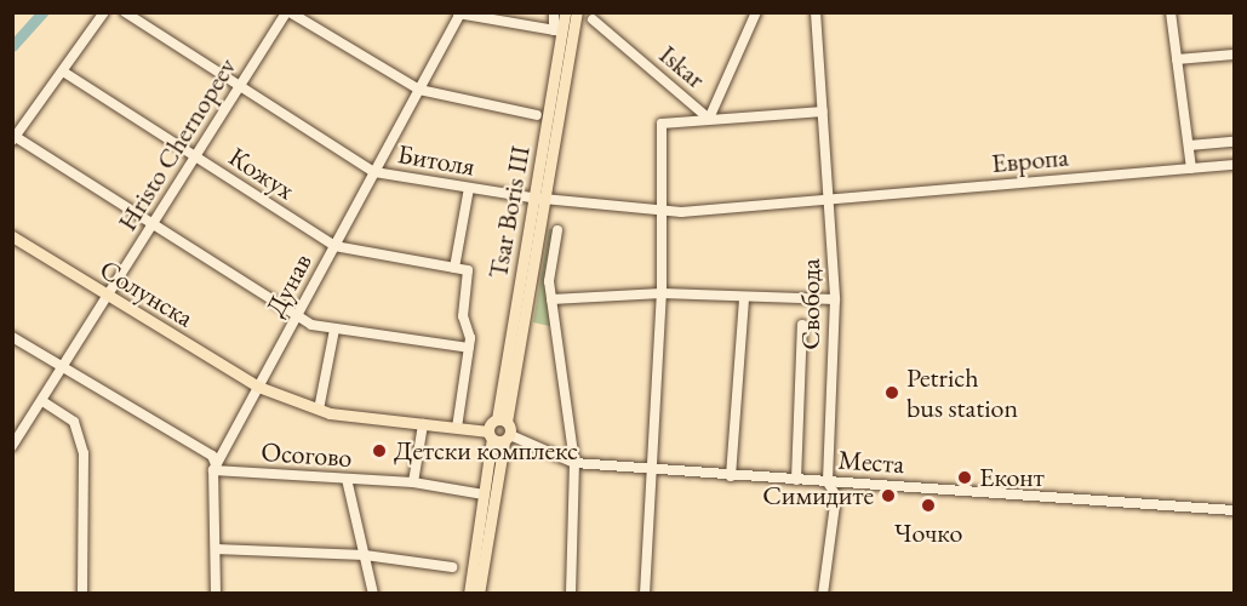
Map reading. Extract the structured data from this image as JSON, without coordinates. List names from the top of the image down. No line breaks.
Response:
{"streets":{"main road":["Tsar Boris III","Солунска","Места"],"street":["Iskar","Hristo Chernopeev","Битоля","Европа","Кожух","Дунав","Свобода","Осогово"]},"crossings":[["Hristo Chernopeev","Битоля"],["Hristo Chernopeev","Кожух"],["Hristo Chernopeev","Солунска"],["Битоля","Европа"],["Битоля","Tsar Boris III"],["Битоля","Дунав"],["Битоля","Свобода"],["Европа","Свобода"],["Кожух","Дунав"],["Дунав","Солунска"],["Дунав","Осогово"],["Дунав","Места"],["Солунска","Места"],["Свобода","Места"]],"places":["Petrich bus station","Детски комплекс","Еконт","Симидите","Чочко"]}
